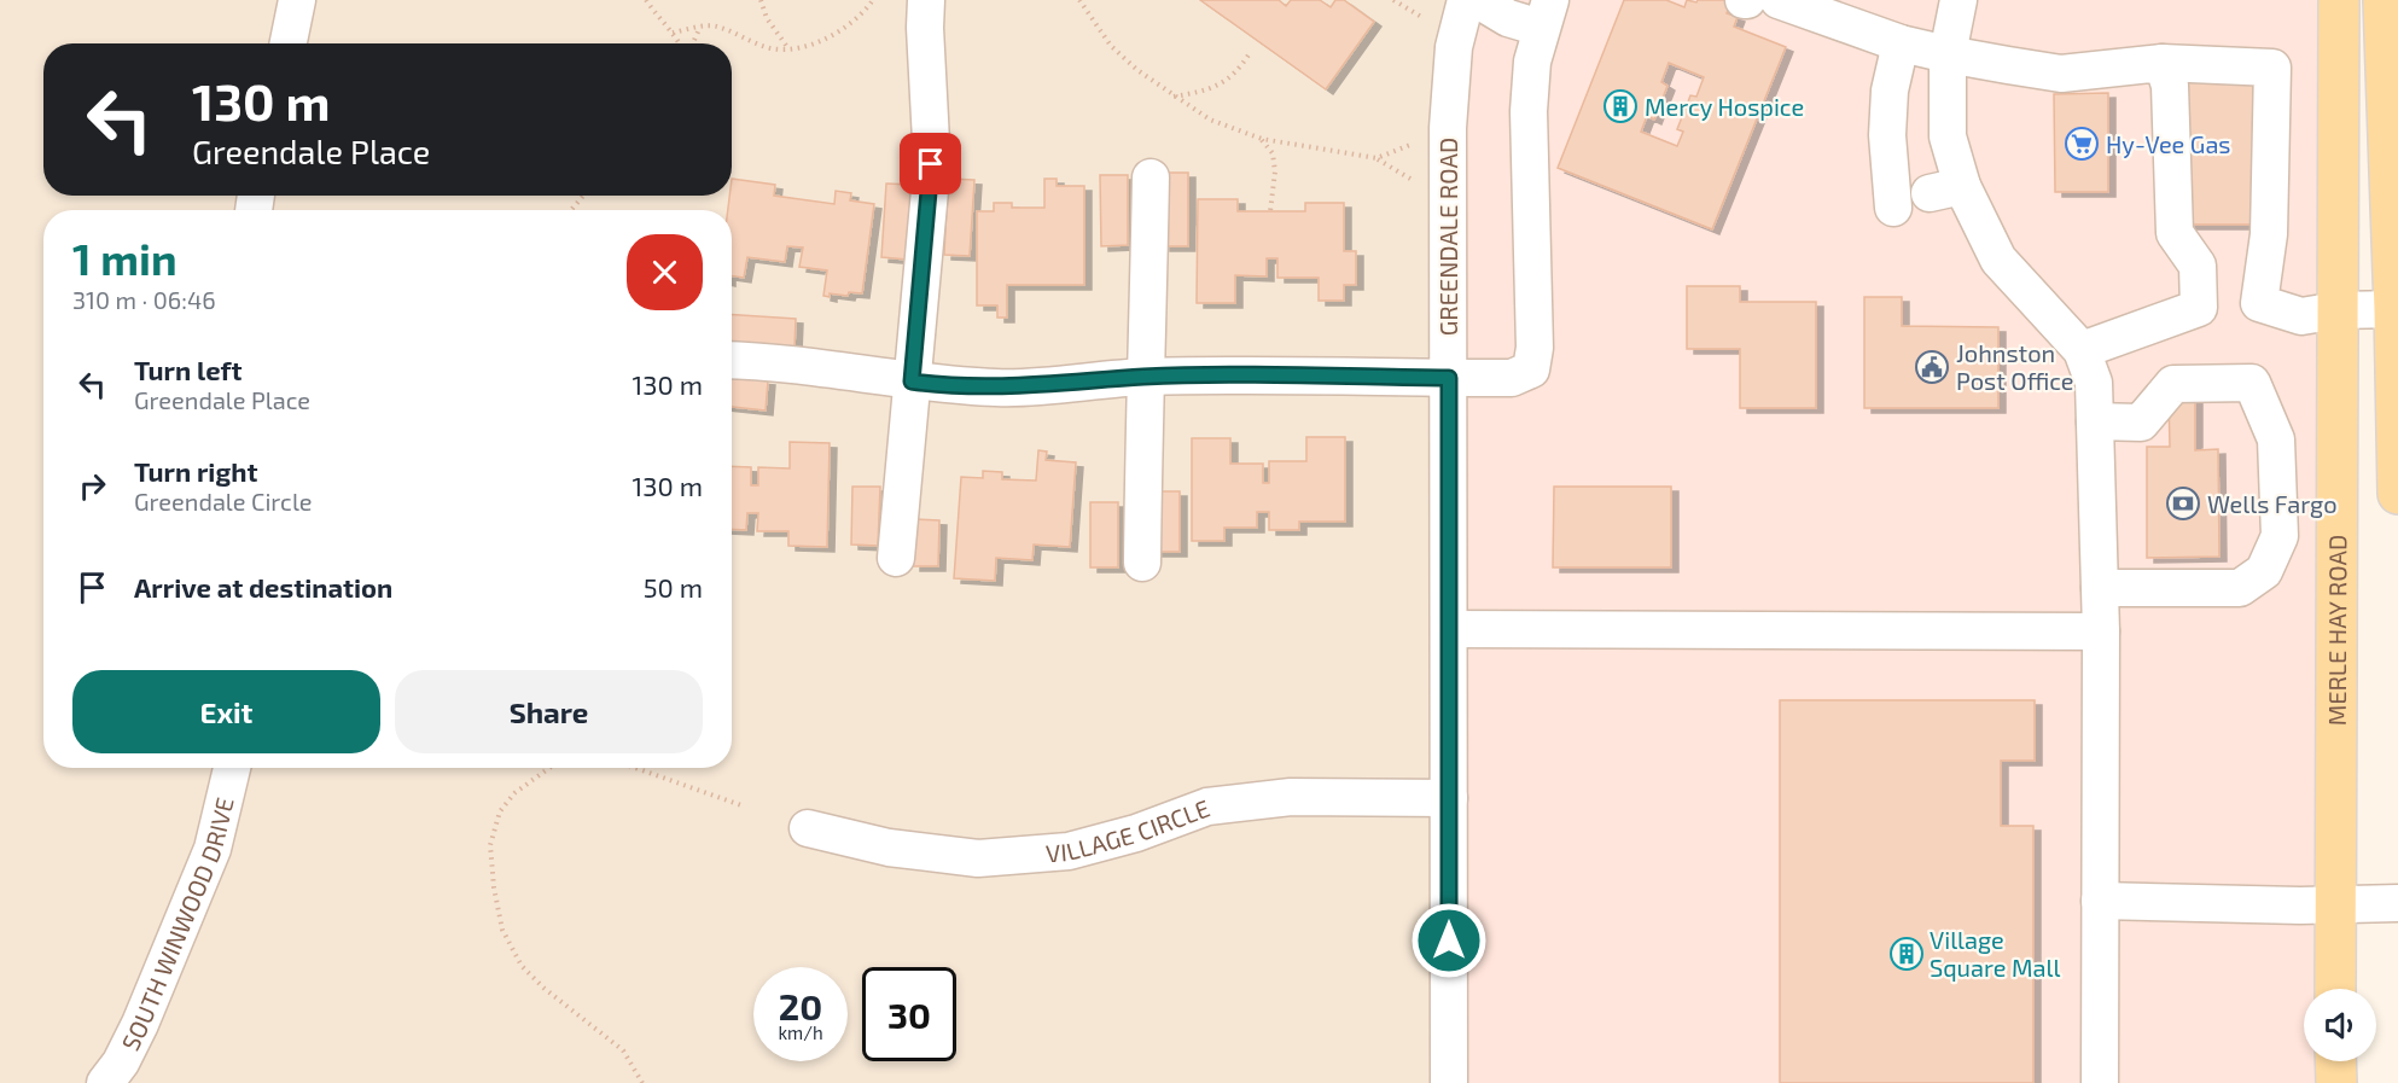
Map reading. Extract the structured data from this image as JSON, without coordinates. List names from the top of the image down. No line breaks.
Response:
{"streets":{"main road":["MERLE HAY ROAD"],"street":["GREENDALE ROAD","VILLAGE CIRCLE","SOUTH WINWOOD DRIVE"]},"crossings":[["GREENDALE ROAD","VILLAGE CIRCLE"]],"places":{"building":["Mercy Hospice","Village Square Mall"],"supermarket":["Hy-Vee Gas"],"public building":["Johnston Post Office"],"bank":["Wells Fargo"]},"page":{"turn":["130 m","Greendale Place"],"heading":["1 min","310 m · 06:46"],"list":[{"name":"Turn left","note":"Greendale Place","value":"130 m"},{"name":"Turn right","note":"Greendale Circle","value":"130 m"},{"name":"Arrive at destination","value":"50 m"}],"buttons":["Exit","Share"],"speed":"20 km/h","limit":"30"}}
